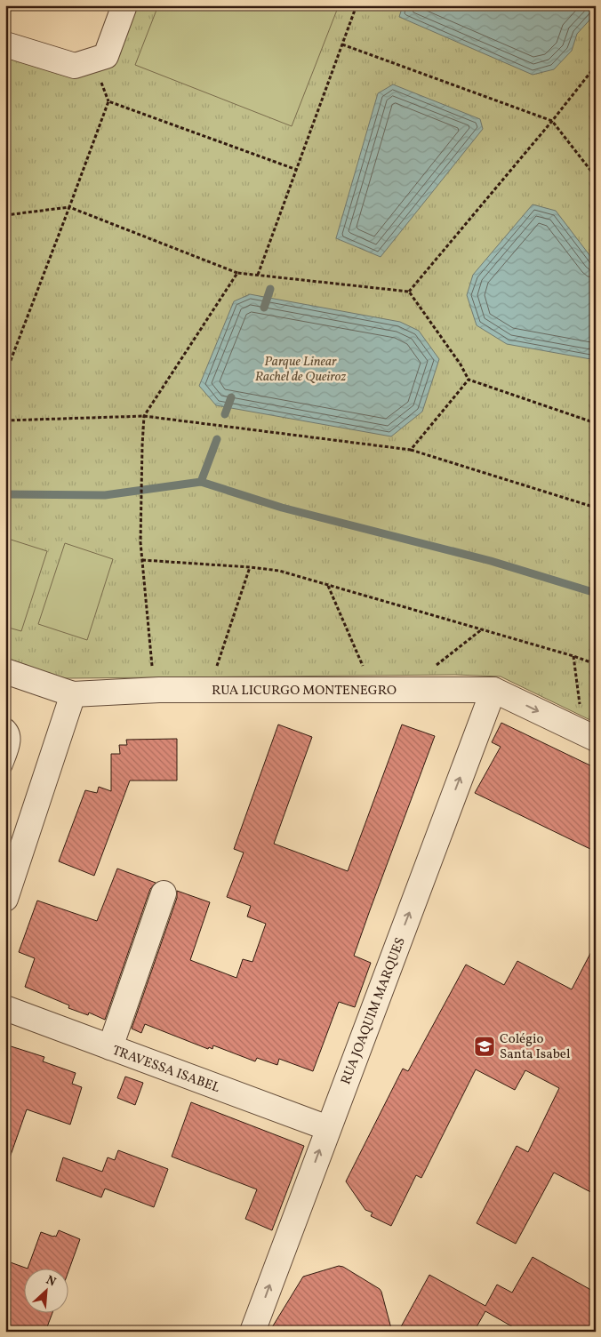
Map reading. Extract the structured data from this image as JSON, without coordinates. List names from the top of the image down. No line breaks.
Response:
{"streets":{"street":["RUA LICURGO MONTENEGRO","RUA JOAQUIM MARQUES","TRAVESSA ISABEL"]},"crossings":[["RUA LICURGO MONTENEGRO","RUA JOAQUIM MARQUES"],["RUA JOAQUIM MARQUES","TRAVESSA ISABEL"]],"one_way":["RUA JOAQUIM MARQUES"],"parks":["Parque Linear Rachel de Queiroz"],"places":{"school or university":["Colégio Santa Isabel"]},"north":"top right"}
